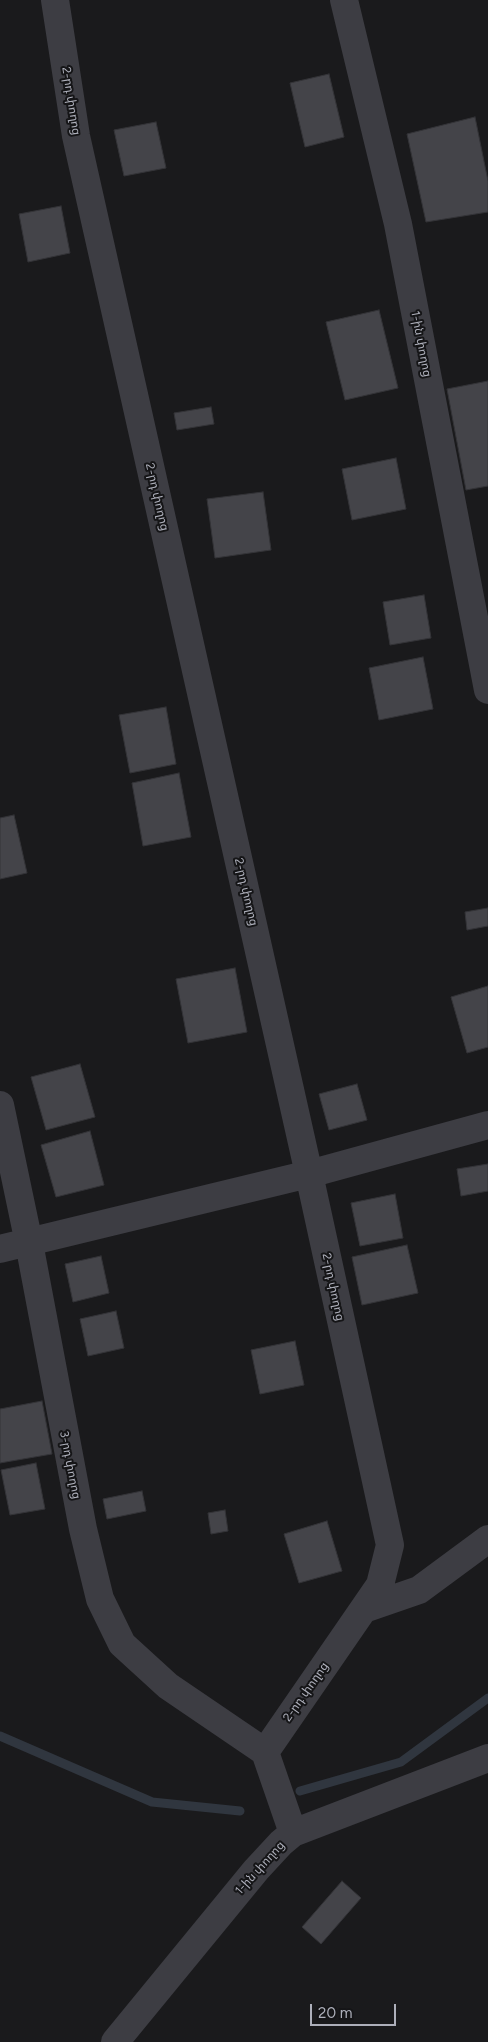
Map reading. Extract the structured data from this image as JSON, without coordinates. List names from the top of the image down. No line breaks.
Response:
{"streets":{"street":["2-րդ փողոց","1-ին փողոց","3-րդ փողոց"]},"crossings":[["2-րդ փողոց","3-րդ փողոց"]],"scale_bar":"20 m"}
